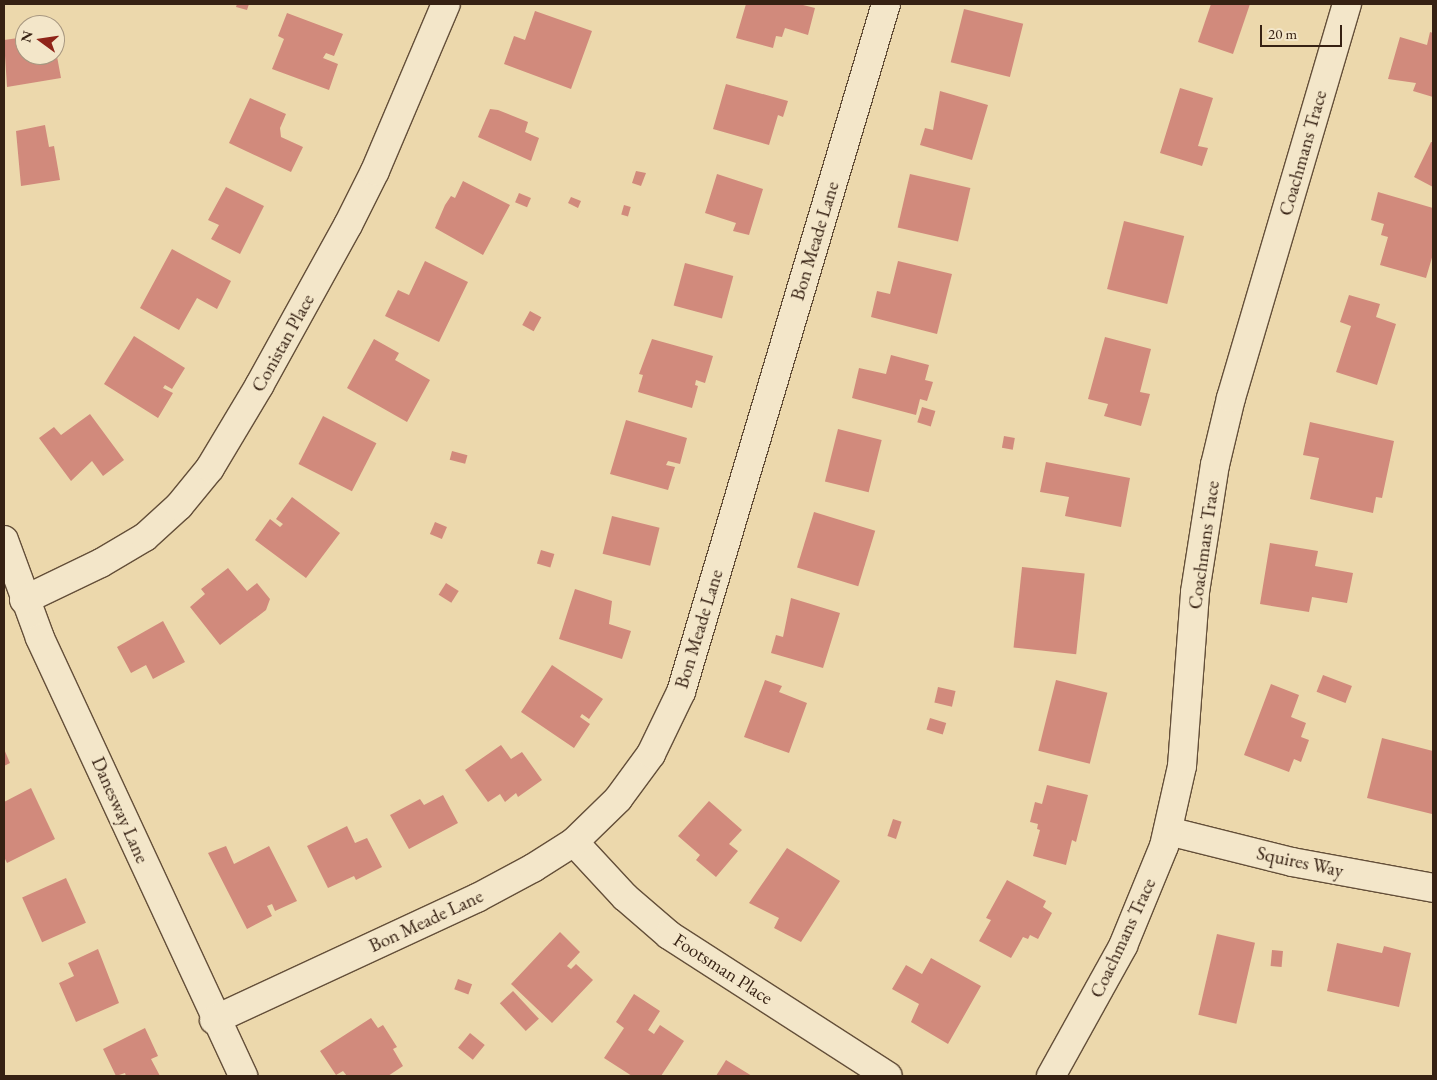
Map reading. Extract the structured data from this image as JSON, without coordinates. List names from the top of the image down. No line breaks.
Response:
{"streets":{"street":["Coachmans Trace","Bon Meade Lane","Conistan Place","Danesway Lane","Squires Way","Footsman Place"]},"crossings":[["Coachmans Trace","Squires Way"],["Bon Meade Lane","Danesway Lane"],["Bon Meade Lane","Footsman Place"],["Conistan Place","Danesway Lane"]],"scale_bar":"20 m","north":"left"}
